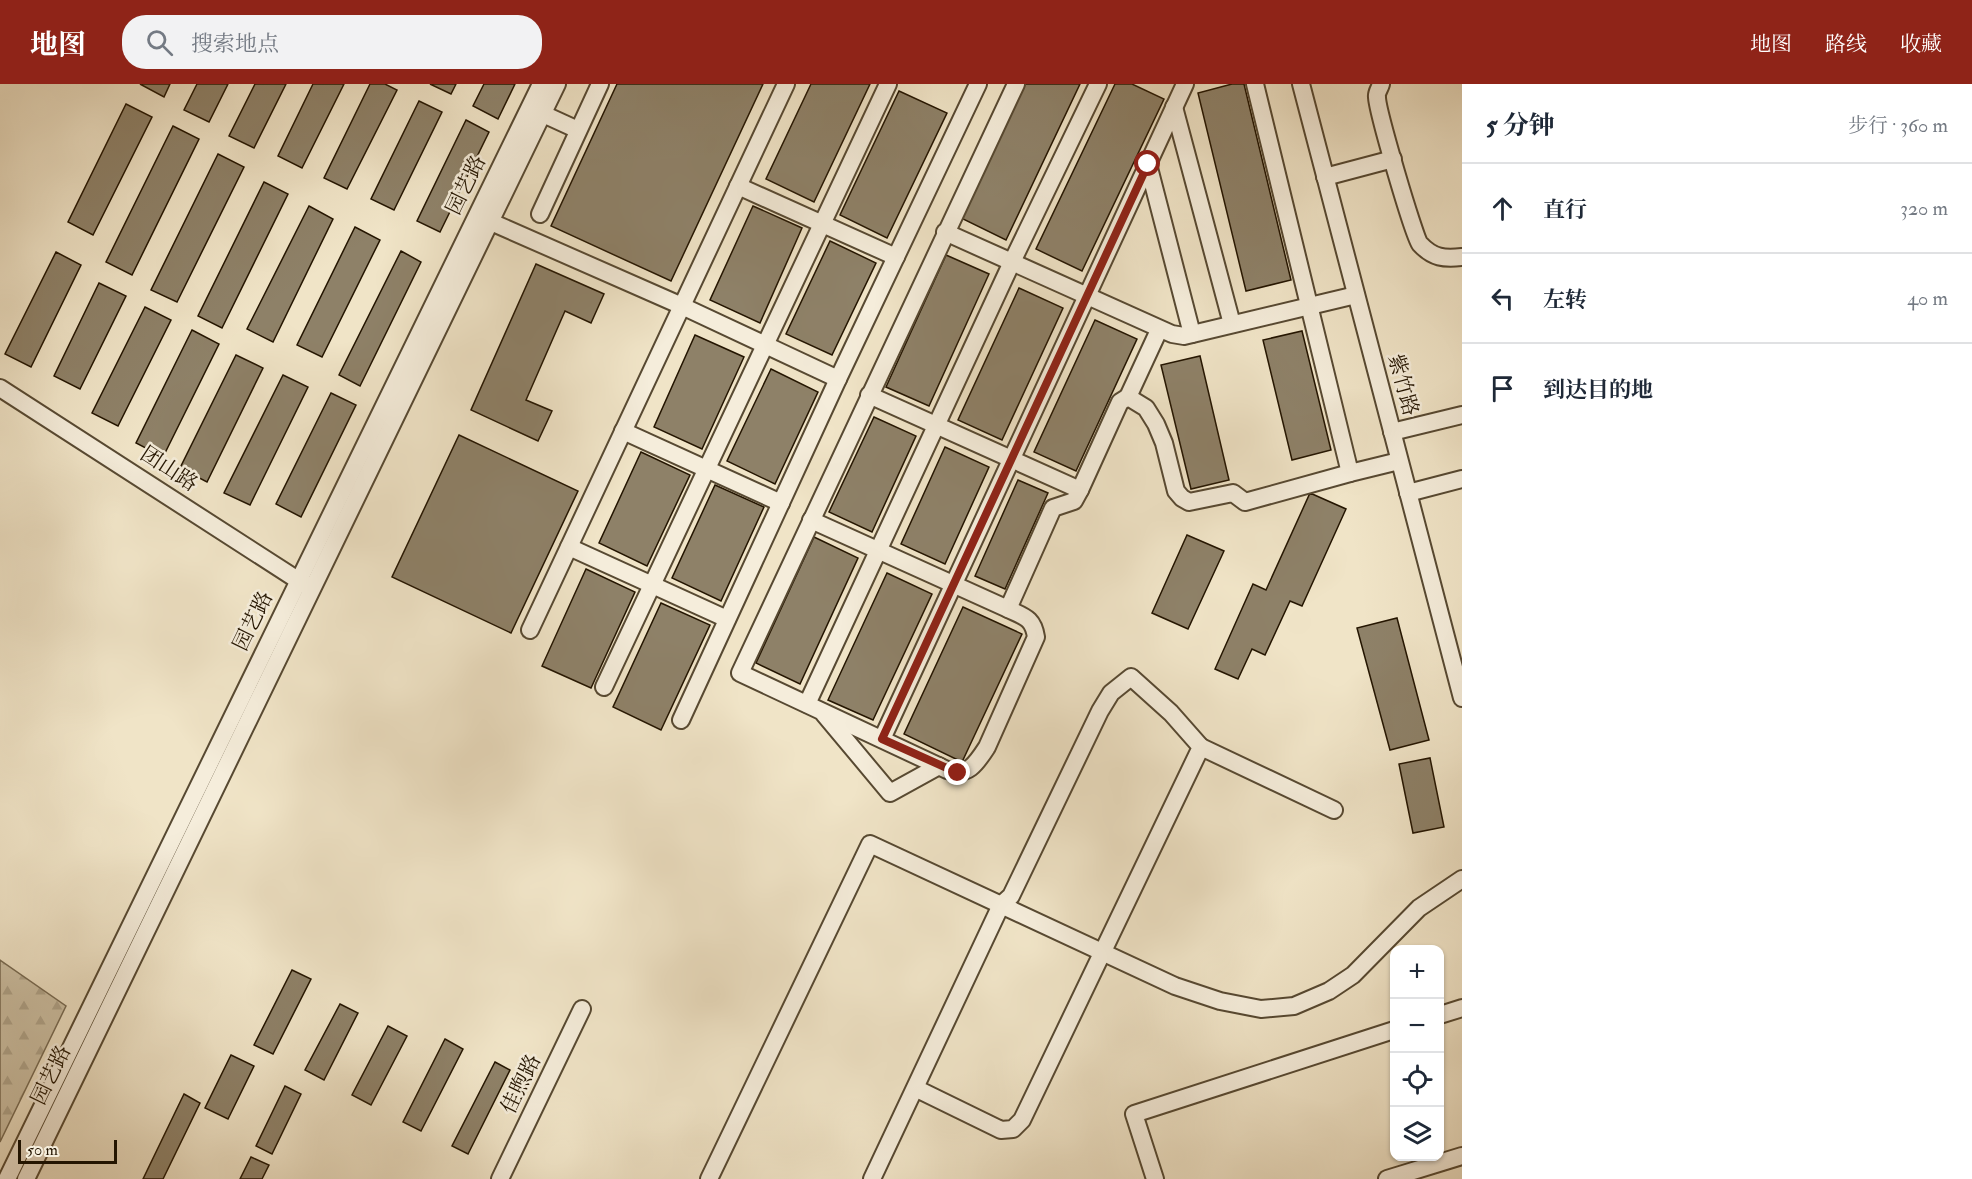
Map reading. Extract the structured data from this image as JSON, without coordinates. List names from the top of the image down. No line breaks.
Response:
{"streets":{"street":["园艺路","紫竹路","团山路","佳煦路"]},"crossings":[["园艺路","团山路"]],"scale_bar":"50 m","page":{"header":"地图","search":"搜索地点","nav":["地图","路线","收藏"],"heading":["5 分钟","步行 · 360 m"],"list":[["直行","320 m"],["左转","40 m"],"到达目的地"],"map_buttons":["+","−"],"scale":"50 m"}}
